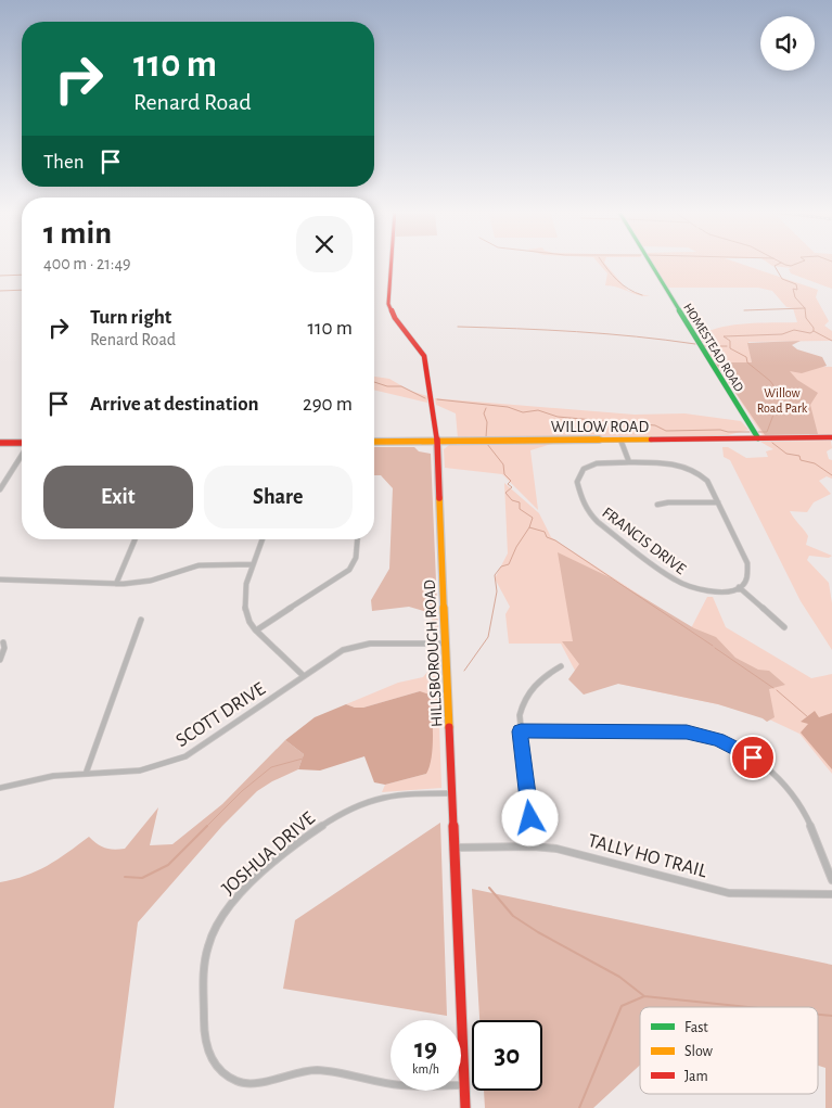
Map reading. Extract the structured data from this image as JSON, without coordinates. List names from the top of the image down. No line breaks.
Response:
{"streets":{"street":["HOMESTEAD ROAD","WILLOW ROAD","FRANCIS DRIVE","HILLSBOROUGH ROAD","SCOTT DRIVE","JOSHUA DRIVE","TALLY HO TRAIL"]},"crossings":[["HOMESTEAD ROAD","WILLOW ROAD"],["WILLOW ROAD","HILLSBOROUGH ROAD"],["HILLSBOROUGH ROAD","SCOTT DRIVE"],["HILLSBOROUGH ROAD","JOSHUA DRIVE"],["HILLSBOROUGH ROAD","TALLY HO TRAIL"]],"parks":["Willow Road Park"],"legend":["Fast","Slow","Jam"],"page":{"turn":["110 m","Renard Road"],"then":"Then","heading":["1 min","400 m · 21:49"],"list":[{"name":"Turn right","note":"Renard Road","value":"110 m"},{"name":"Arrive at destination","value":"290 m"}],"buttons":["Exit","Share"],"speed":"19 km/h","limit":"30"}}
